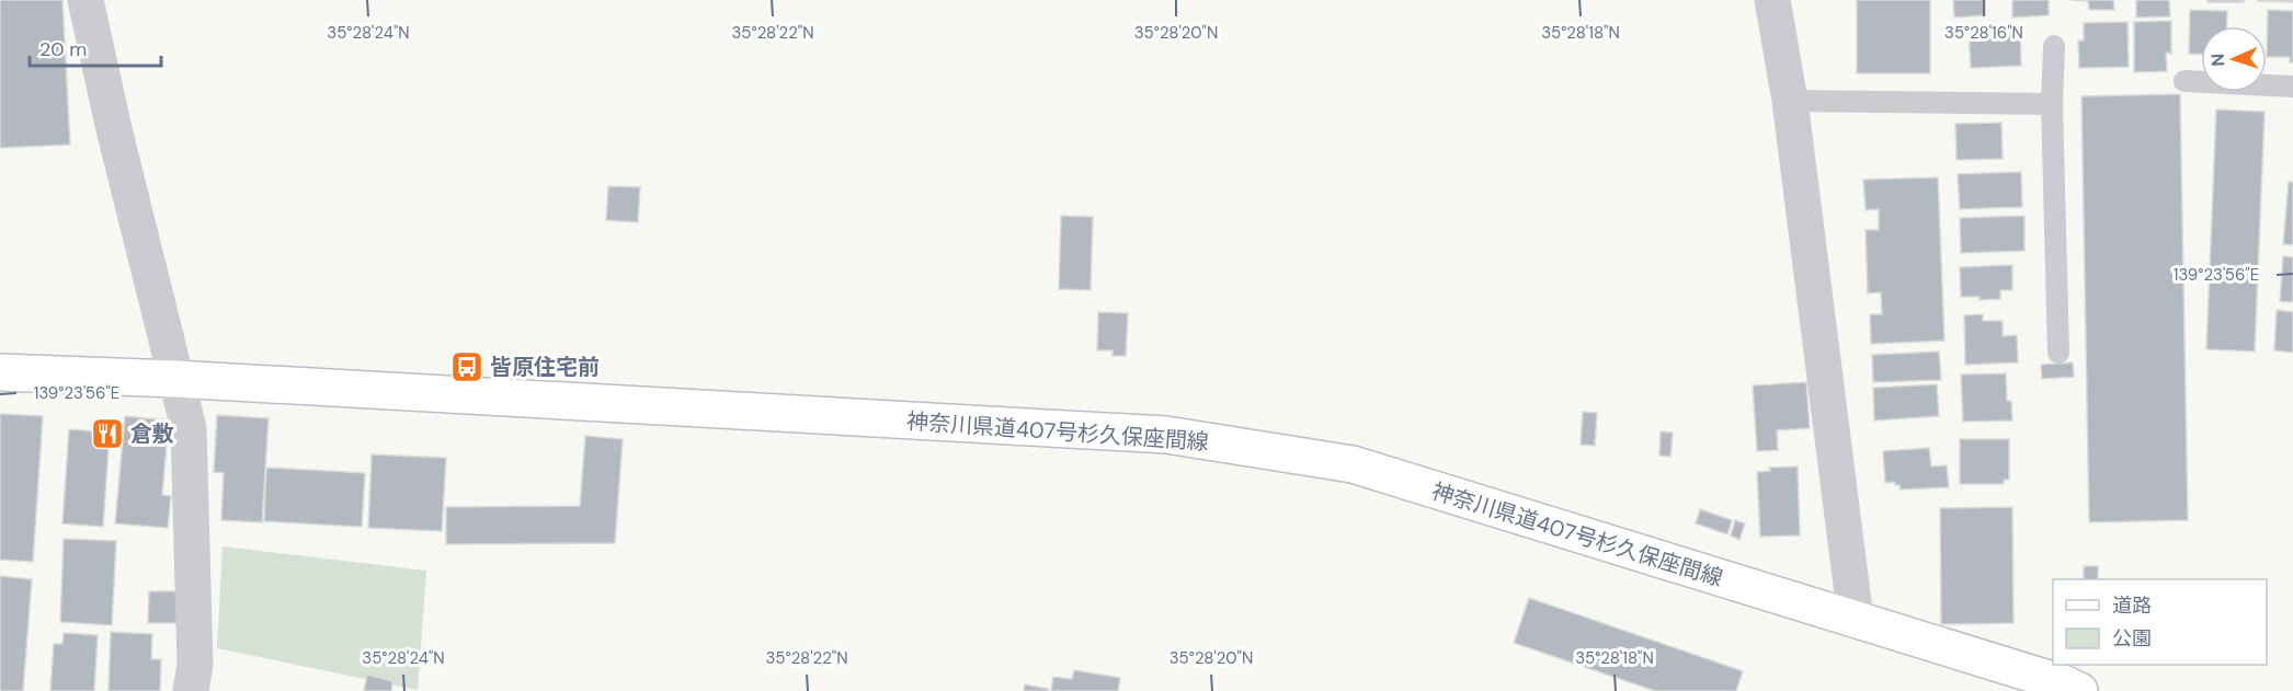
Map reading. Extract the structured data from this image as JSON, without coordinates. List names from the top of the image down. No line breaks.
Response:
{"streets":{"main road":["神奈川県道407号杉久保座間線"]},"places":{"bus stop":["皆原住宅前"],"restaurant":["倉敷"]},"legend":["道路","公園"],"scale_bar":"20 m","north":"left","coordinates":["35°28'24\"N","35°28'22\"N","35°28'20\"N","35°28'18\"N","35°28'16\"N","139°23'56\"E"]}
